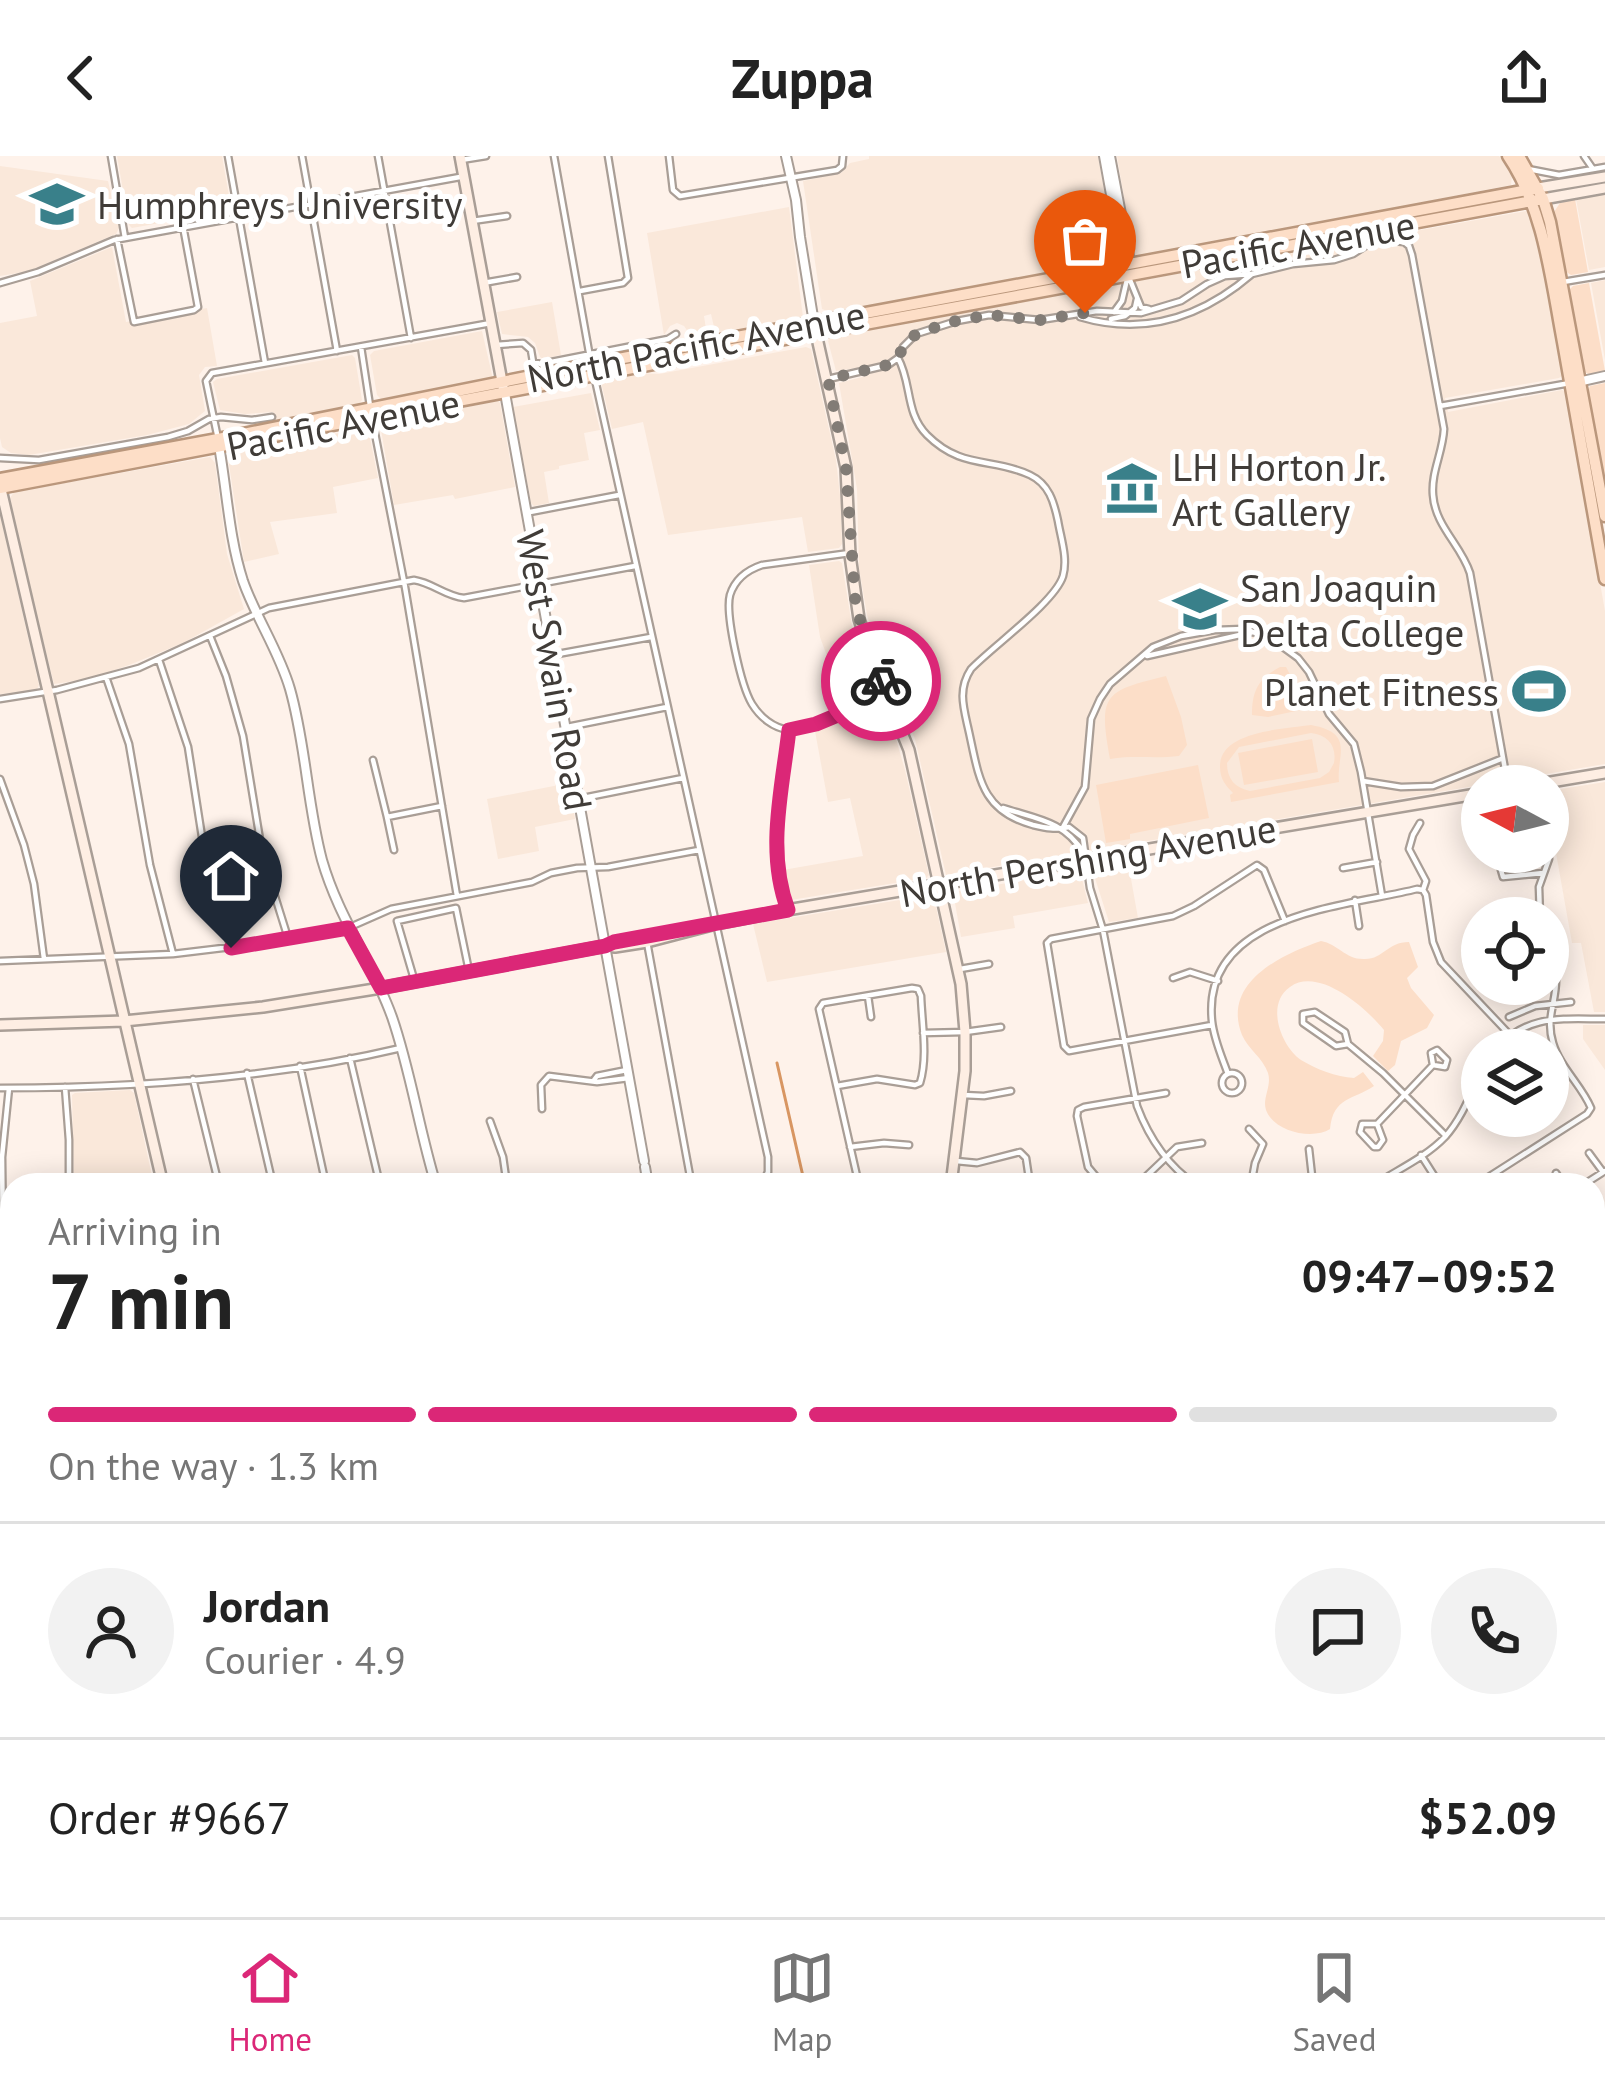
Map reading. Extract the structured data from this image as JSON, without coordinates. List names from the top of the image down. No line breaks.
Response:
{"streets":{"main road":["Pacific Avenue","North Pacific Avenue","West Swain Road","North Pershing Avenue"]},"crossings":[["Pacific Avenue","North Pacific Avenue"],["Pacific Avenue","West Swain Road"],["North Pacific Avenue","West Swain Road"],["West Swain Road","North Pershing Avenue"]],"places":{"school or university":["Humphreys University","San Joaquin Delta College"],"museum":["LH Horton Jr. Art Gallery"],"sports":["Planet Fitness"]},"north":"left","page":{"header":"Zuppa","heading":["7 min","Arriving in","09:47–09:52"],"panel":["Jordan","Courier · 4.9","Order #9667","$52.09"],"bar":"On the way · 1.3 km","tabs":["Home","Map","Saved"]}}
